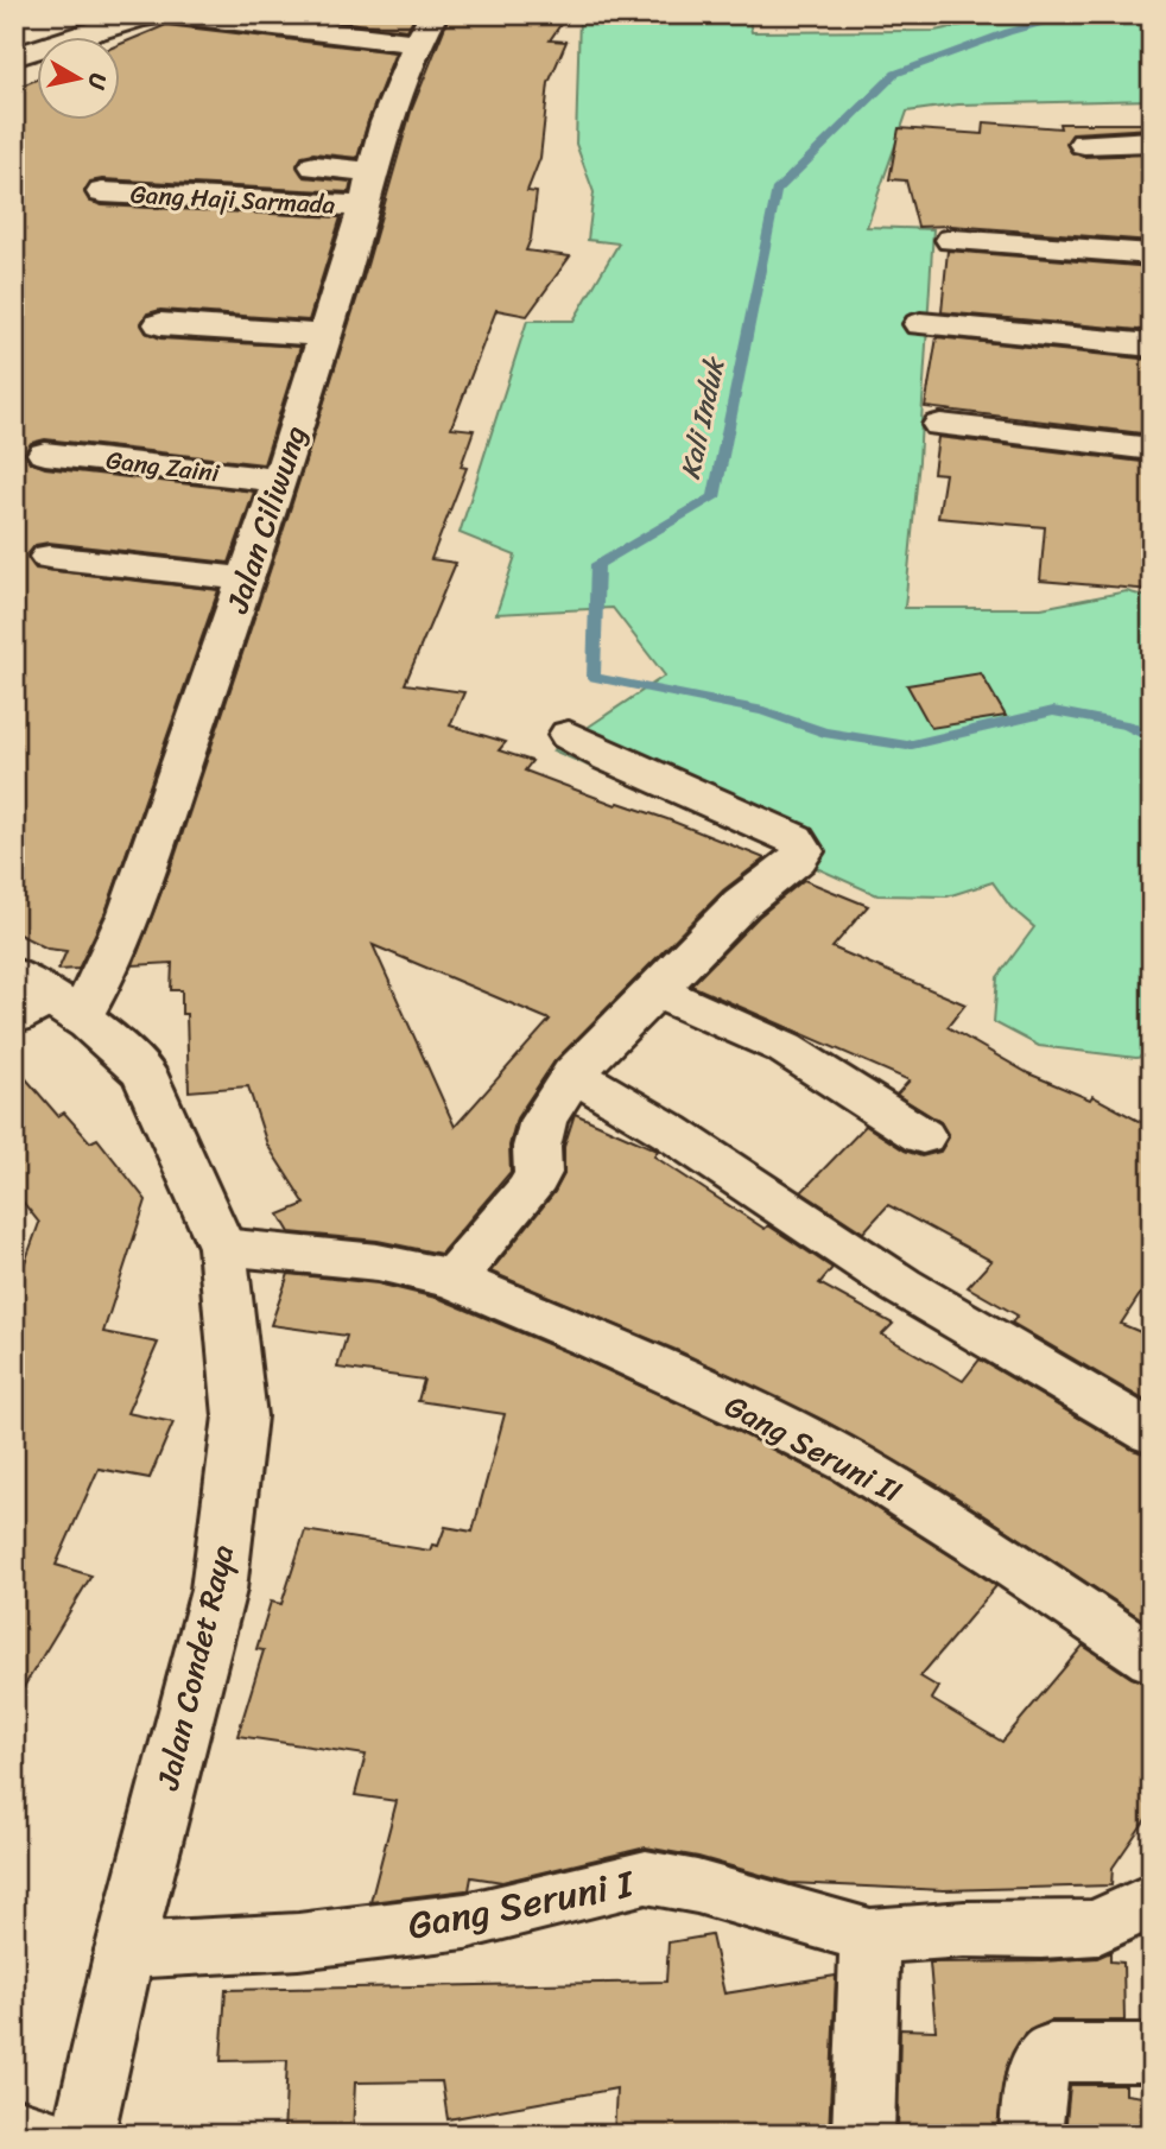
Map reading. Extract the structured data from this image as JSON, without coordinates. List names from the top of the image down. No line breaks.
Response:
{"streets":{"street":["Gang Haji Sarmada","Gang Zaini","Jalan Ciliwung","Gang Seruni II","Jalan Condet Raya","Gang Seruni I"]},"crossings":[["Gang Haji Sarmada","Jalan Ciliwung"],["Gang Zaini","Jalan Ciliwung"],["Jalan Ciliwung","Jalan Condet Raya"],["Gang Seruni II","Jalan Condet Raya"],["Jalan Condet Raya","Gang Seruni I"]],"water":["Kali Induk"],"north":"right"}
